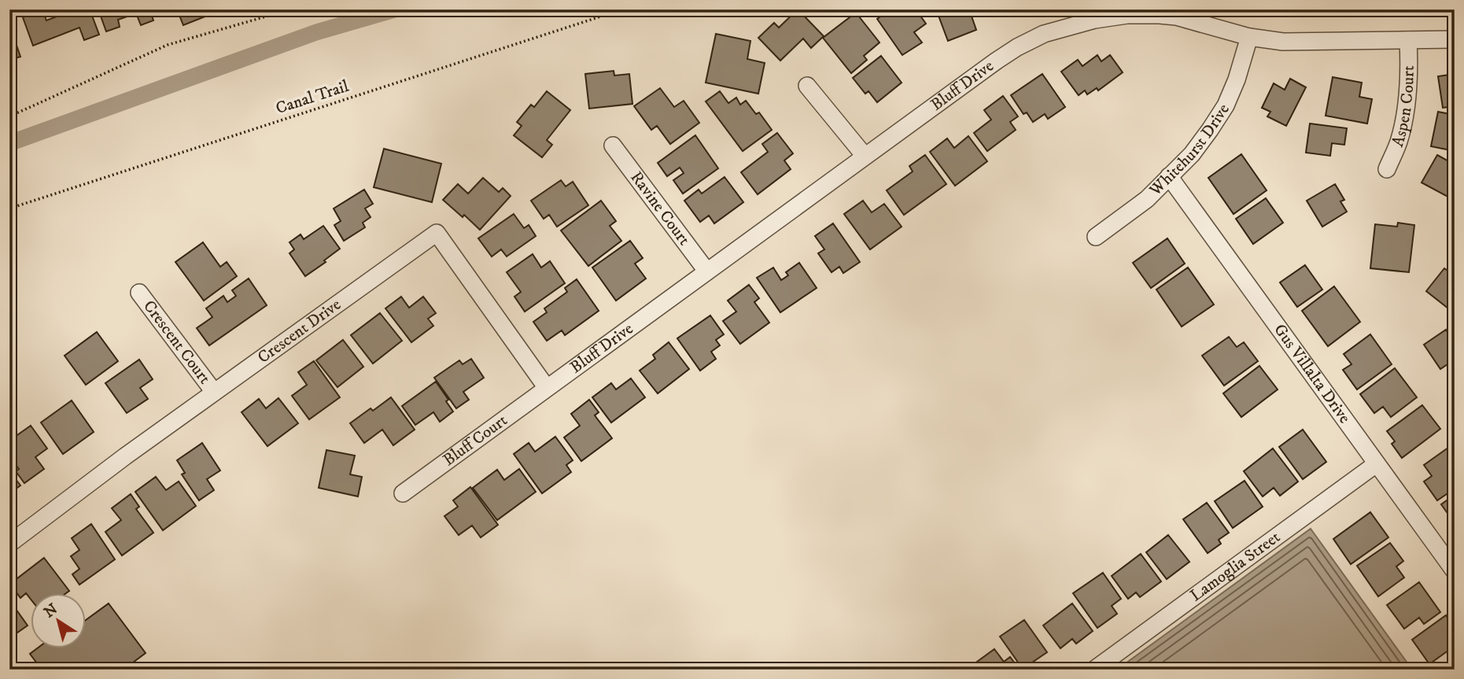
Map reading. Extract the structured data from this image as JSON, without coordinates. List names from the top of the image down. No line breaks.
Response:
{"streets":{"street":["Bluff Drive","Aspen Court","Whitehurst Drive","Ravine Court","Crescent Drive","Crescent Court","Gus Villalta Drive","Bluff Court","Lamoglia Street"],"path":["Canal Trail"]},"crossings":[["Bluff Drive","Aspen Court"],["Bluff Drive","Whitehurst Drive"],["Bluff Drive","Ravine Court"],["Bluff Drive","Crescent Drive"],["Bluff Drive","Bluff Court"],["Whitehurst Drive","Gus Villalta Drive"],["Crescent Drive","Crescent Court"],["Crescent Drive","Bluff Court"],["Gus Villalta Drive","Lamoglia Street"]],"north":"top left"}
